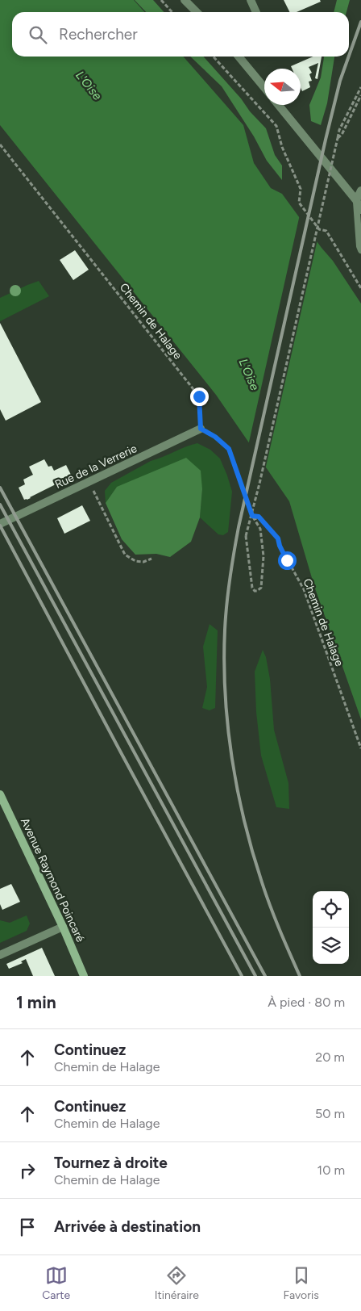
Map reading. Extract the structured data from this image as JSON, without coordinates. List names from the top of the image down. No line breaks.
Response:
{"streets":{"main road":["Avenue Raymond Poincaré"],"street":["Rue de la Verrerie"],"path":["Chemin de Halage"]},"crossings":[["Chemin de Halage","Rue de la Verrerie"]],"water":["L'Oise"],"north":"left","page":{"search":"Rechercher","heading":["1 min","À pied · 80 m"],"list":[["Continuez","Chemin de Halage","20 m"],["Continuez","Chemin de Halage","50 m"],["Tournez à droite","Chemin de Halage","10 m"],"Arrivée à destination"],"nav":["Carte","Itinéraire","Favoris"]}}
